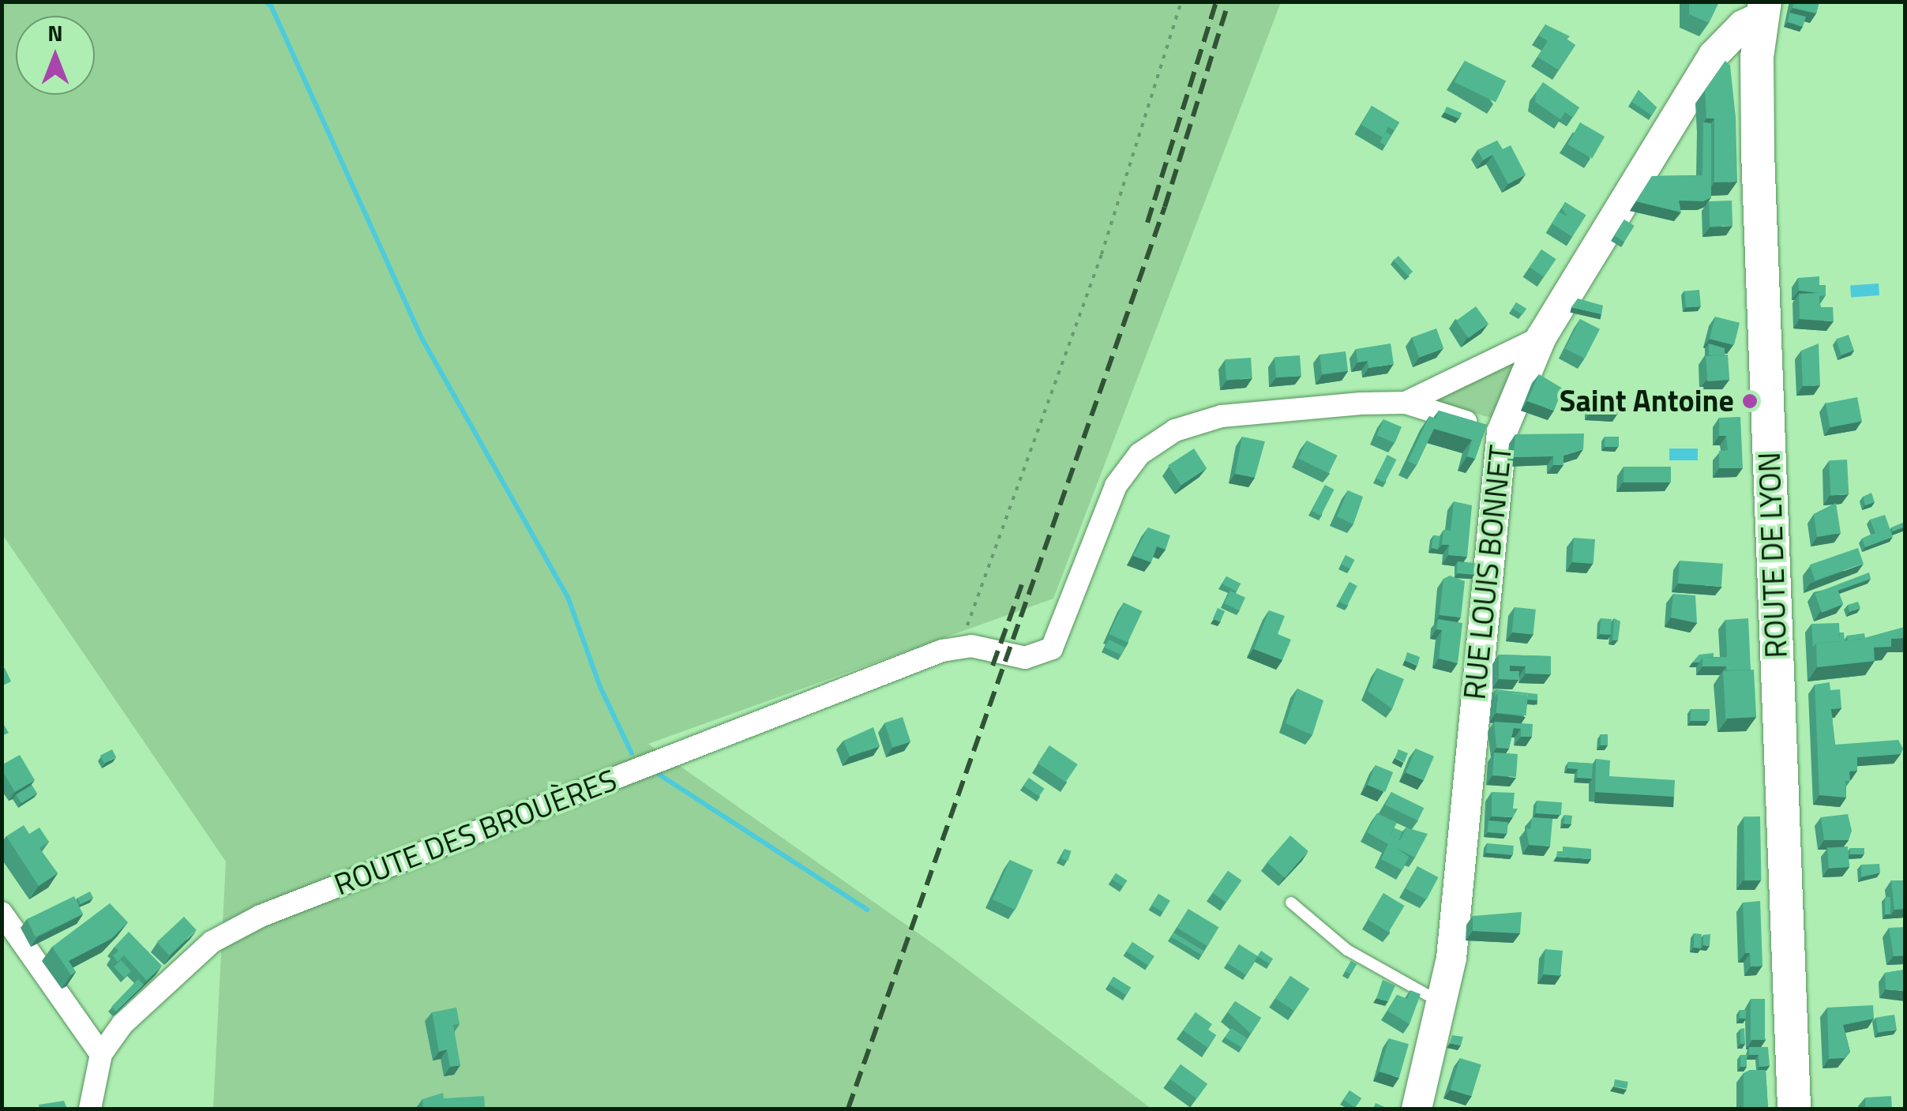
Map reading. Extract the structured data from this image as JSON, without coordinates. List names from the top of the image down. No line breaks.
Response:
{"streets":{"main road":["ROUTE DE LYON"],"street":["RUE LOUIS BONNET","ROUTE DES BROUÈRES"]},"crossings":[["ROUTE DE LYON","RUE LOUIS BONNET"]],"places":["Saint Antoine"],"north":"top"}
